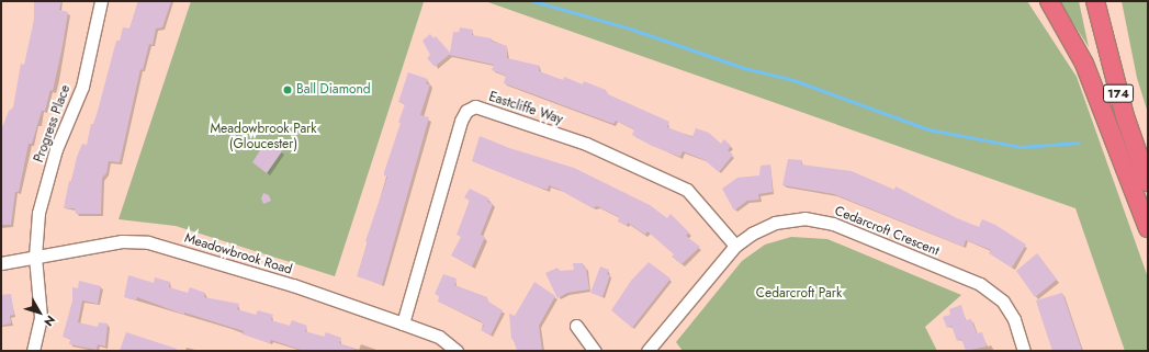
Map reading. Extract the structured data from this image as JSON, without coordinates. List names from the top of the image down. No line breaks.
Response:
{"streets":{"highway":["174"],"street":["Eastcliffe Way","Progress Place","Cedarcroft Crescent","Meadowbrook Road"]},"crossings":[["Eastcliffe Way","Cedarcroft Crescent"],["Eastcliffe Way","Meadowbrook Road"],["Progress Place","Meadowbrook Road"]],"parks":["Meadowbrook Park (Gloucester)","Cedarcroft Park"],"places":["Ball Diamond"],"north":"bottom right"}
